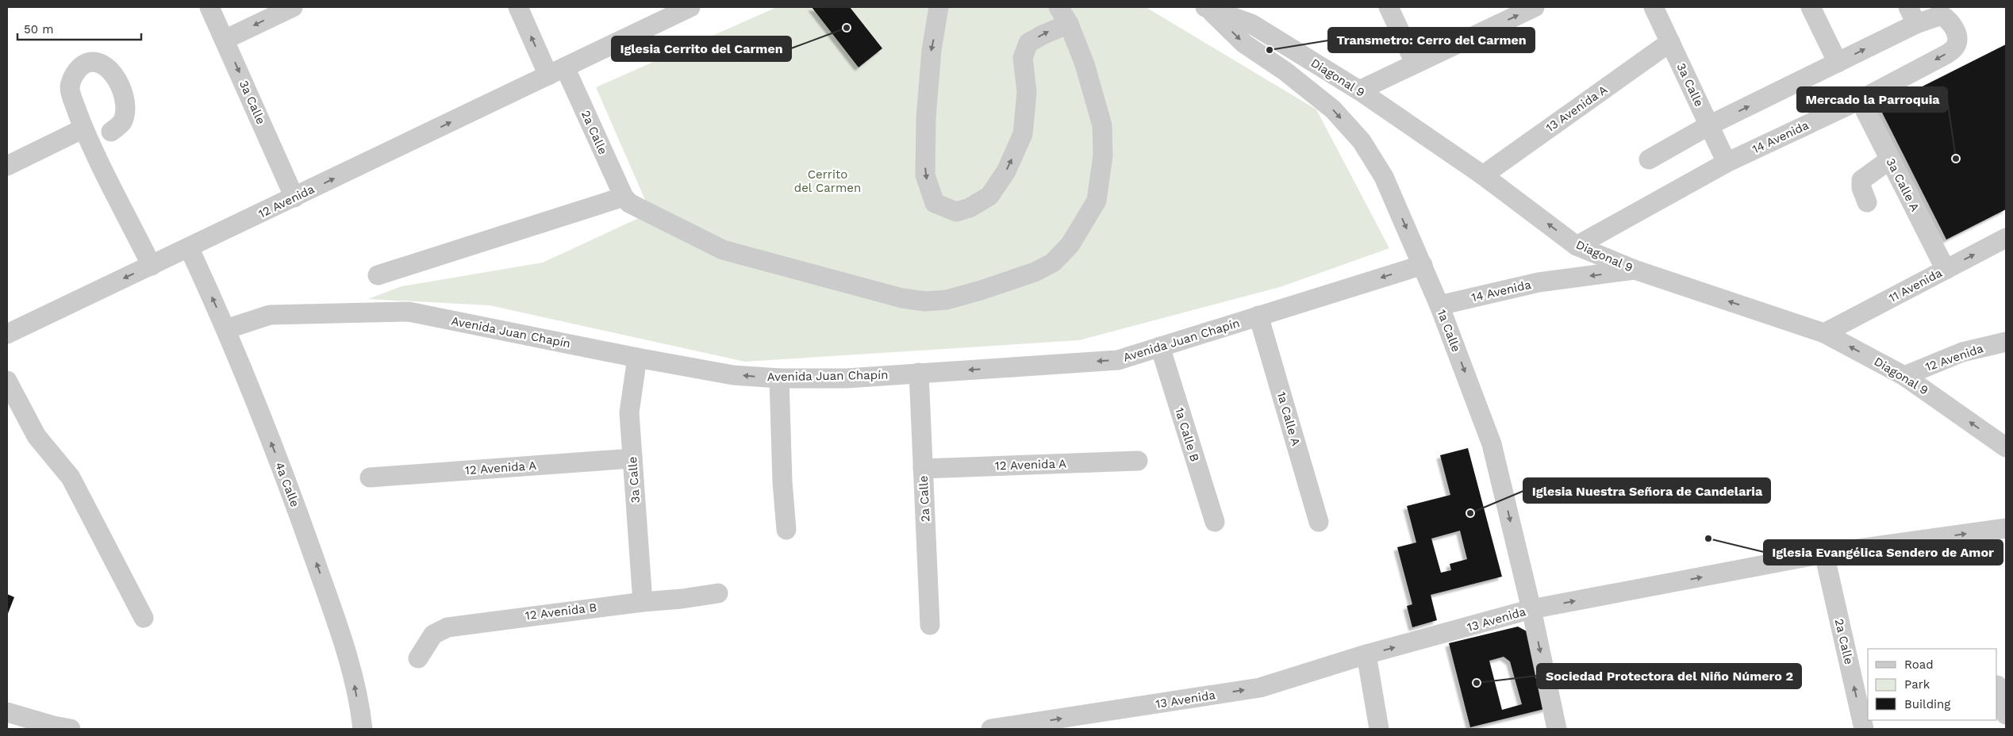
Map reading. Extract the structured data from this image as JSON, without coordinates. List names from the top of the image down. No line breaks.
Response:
{"streets":{"street":["Diagonal 9","3a Calle","13 Avenida A","2a Calle","14 Avenida","3a Calle A","12 Avenida","11 Avenida","1a Calle","Avenida Juan Chapín","1a Calle A","1a Calle B","12 Avenida A","4a Calle","12 Avenida B","13 Avenida"]},"crossings":[["Diagonal 9","13 Avenida A"],["Diagonal 9","14 Avenida"],["Diagonal 9","12 Avenida"],["Diagonal 9","11 Avenida"],["Diagonal 9","1a Calle"],["3a Calle","13 Avenida A"],["3a Calle","14 Avenida"],["3a Calle","12 Avenida"],["3a Calle","Avenida Juan Chapín"],["3a Calle","12 Avenida A"],["3a Calle","12 Avenida B"],["2a Calle","12 Avenida"],["2a Calle","Avenida Juan Chapín"],["2a Calle","12 Avenida A"],["2a Calle","13 Avenida"],["14 Avenida","3a Calle A"],["14 Avenida","1a Calle"],["3a Calle A","11 Avenida"],["12 Avenida","4a Calle"],["1a Calle","Avenida Juan Chapín"],["1a Calle","13 Avenida"],["Avenida Juan Chapín","1a Calle A"],["Avenida Juan Chapín","1a Calle B"],["Avenida Juan Chapín","4a Calle"]],"one_way":["Diagonal 9","2a Calle","1a Calle","Avenida Juan Chapín","4a Calle","13 Avenida"],"parks":["Cerrito del Carmen"],"places":["Iglesia Cerrito del Carmen","Transmetro: Cerro del Carmen","Mercado la Parroquia","Iglesia Nuestra Señora de Candelaria","Iglesia Evangélica Sendero de Amor","Sociedad Protectora del Niño Número 2"],"legend":["Road","Park","Building"],"scale_bar":"50 m"}
